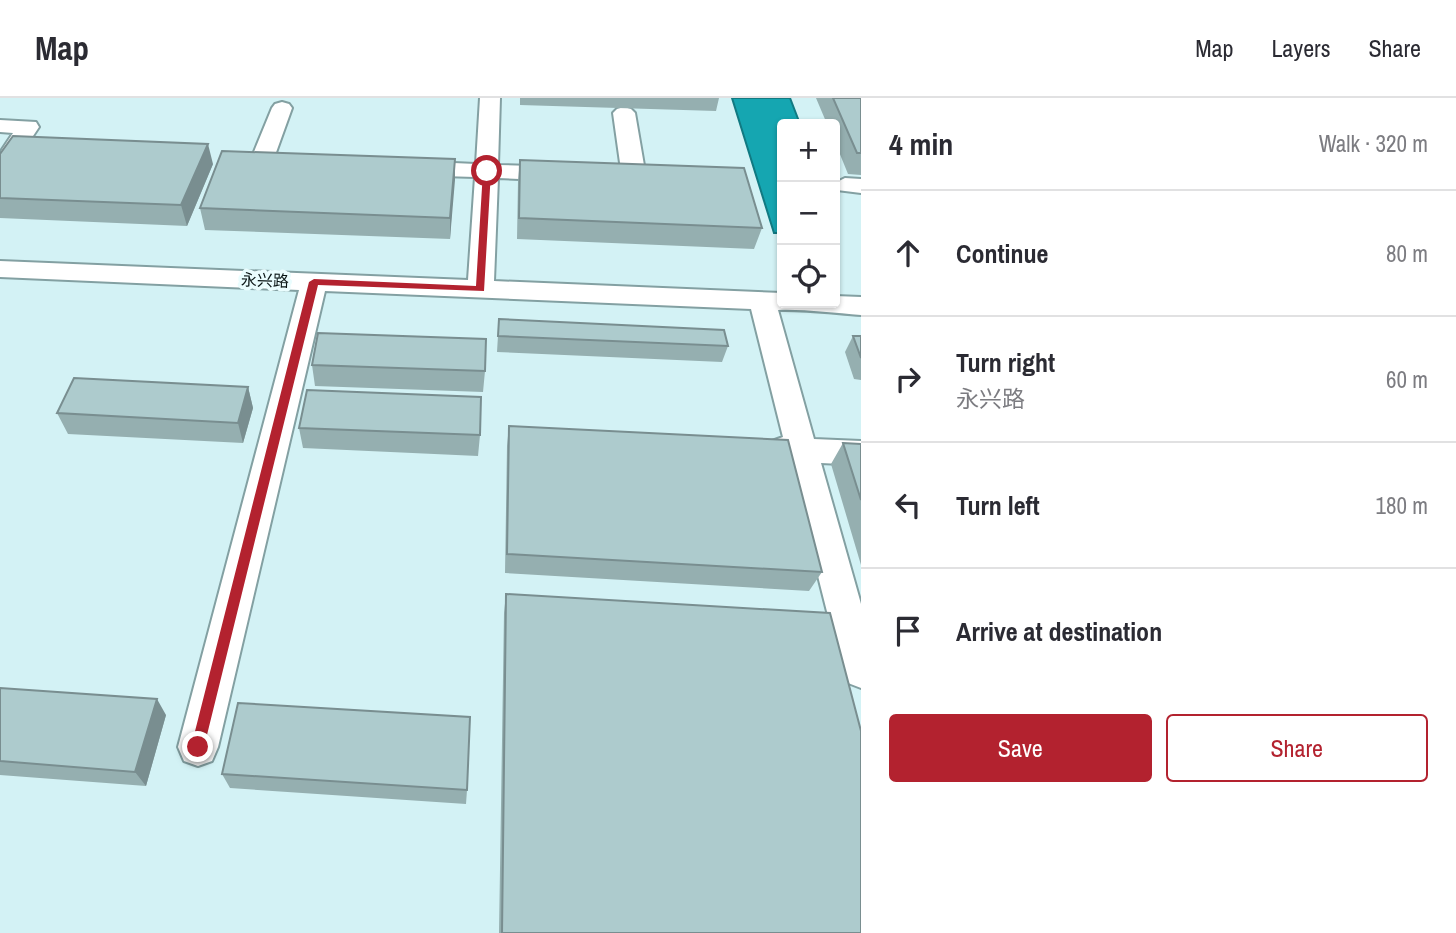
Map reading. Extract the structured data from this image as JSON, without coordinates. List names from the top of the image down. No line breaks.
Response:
{"streets":{"street":["永兴路"]},"page":{"header":"Map","nav":["Map","Layers","Share"],"heading":["4 min","Walk · 320 m"],"map_buttons":["+","−"],"list":[["Continue","80 m"],["Turn right","永兴路","60 m"],["Turn left","180 m"],"Arrive at destination"],"buttons":["Save","Share"]}}
